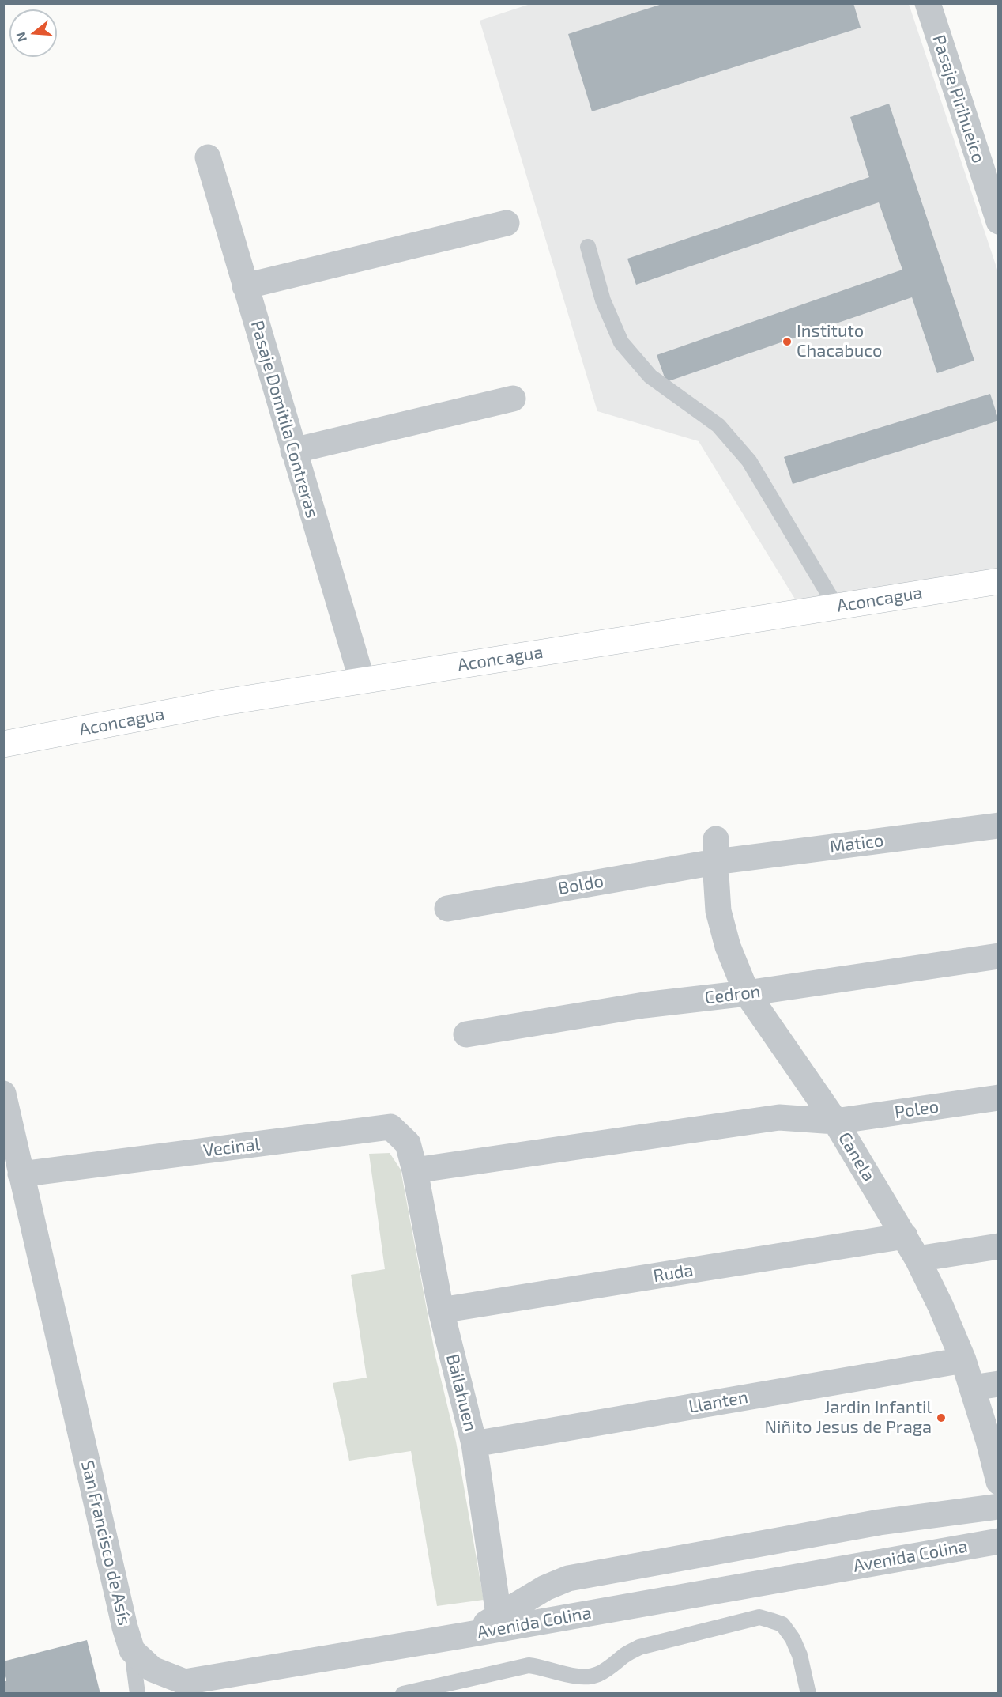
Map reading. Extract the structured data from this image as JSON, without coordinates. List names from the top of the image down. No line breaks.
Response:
{"streets":{"street":["Pasaje Pirihueico","Pasaje Domitila Contreras","Aconcagua","Matico","Boldo","Cedron","Poleo","Vecinal","Canela","Ruda","Bailahuen","Llanten","San Francisco de Asís","Avenida Colina"]},"crossings":[["Pasaje Domitila Contreras","Aconcagua"],["Matico","Boldo"],["Matico","Canela"],["Boldo","Canela"],["Cedron","Canela"],["Poleo","Canela"],["Vecinal","Bailahuen"],["Vecinal","San Francisco de Asís"],["Canela","Ruda"],["Canela","Llanten"],["Ruda","Bailahuen"],["Bailahuen","Llanten"],["Bailahuen","Avenida Colina"],["San Francisco de Asís","Avenida Colina"]],"places":["Instituto Chacabuco","Jardin Infantil Niñito Jesus de Praga"],"north":"left"}
